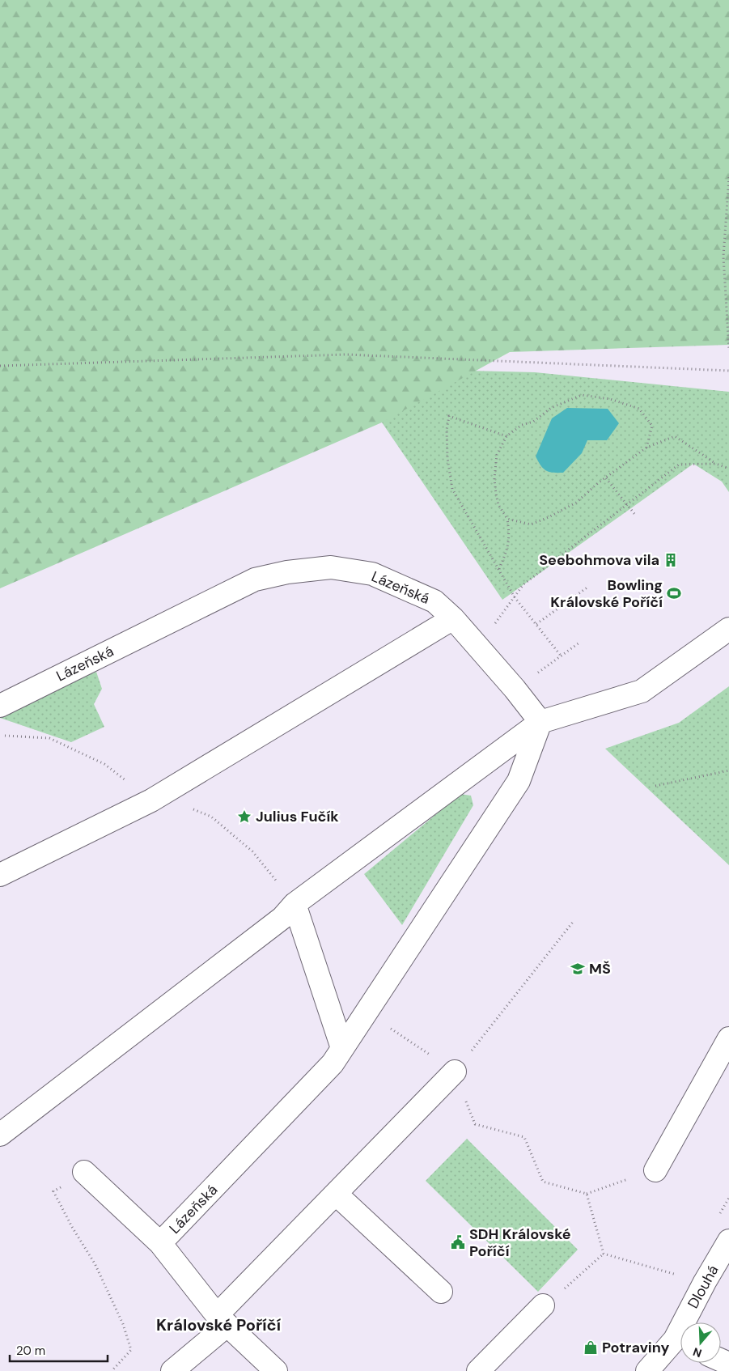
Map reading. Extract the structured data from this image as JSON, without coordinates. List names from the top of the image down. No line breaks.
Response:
{"streets":{"street":["Lázeňská","Dlouhá"]},"districts":["Královské Poříčí"],"places":{"building":["Seebohmova vila"],"sports":["Bowling Královské Poříčí"],"place":["Julius Fučík"],"school or university":["MŠ"],"public building":["SDH Královské Poříčí"],"shop":["Potraviny"]},"scale_bar":"20 m","north":"bottom"}
